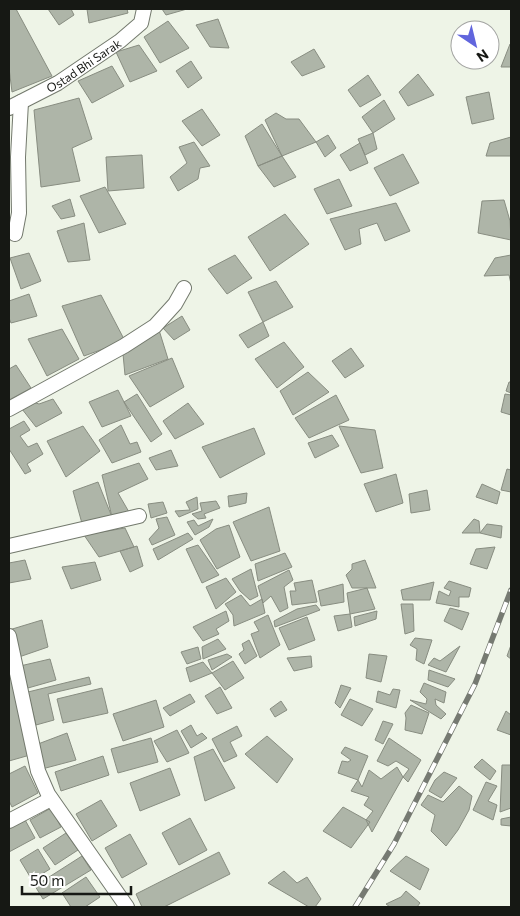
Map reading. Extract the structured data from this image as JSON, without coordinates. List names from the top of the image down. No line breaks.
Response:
{"streets":{"street":["Ostad Bhi Sarak"]},"scale_bar":"50 m","north":"bottom right"}
